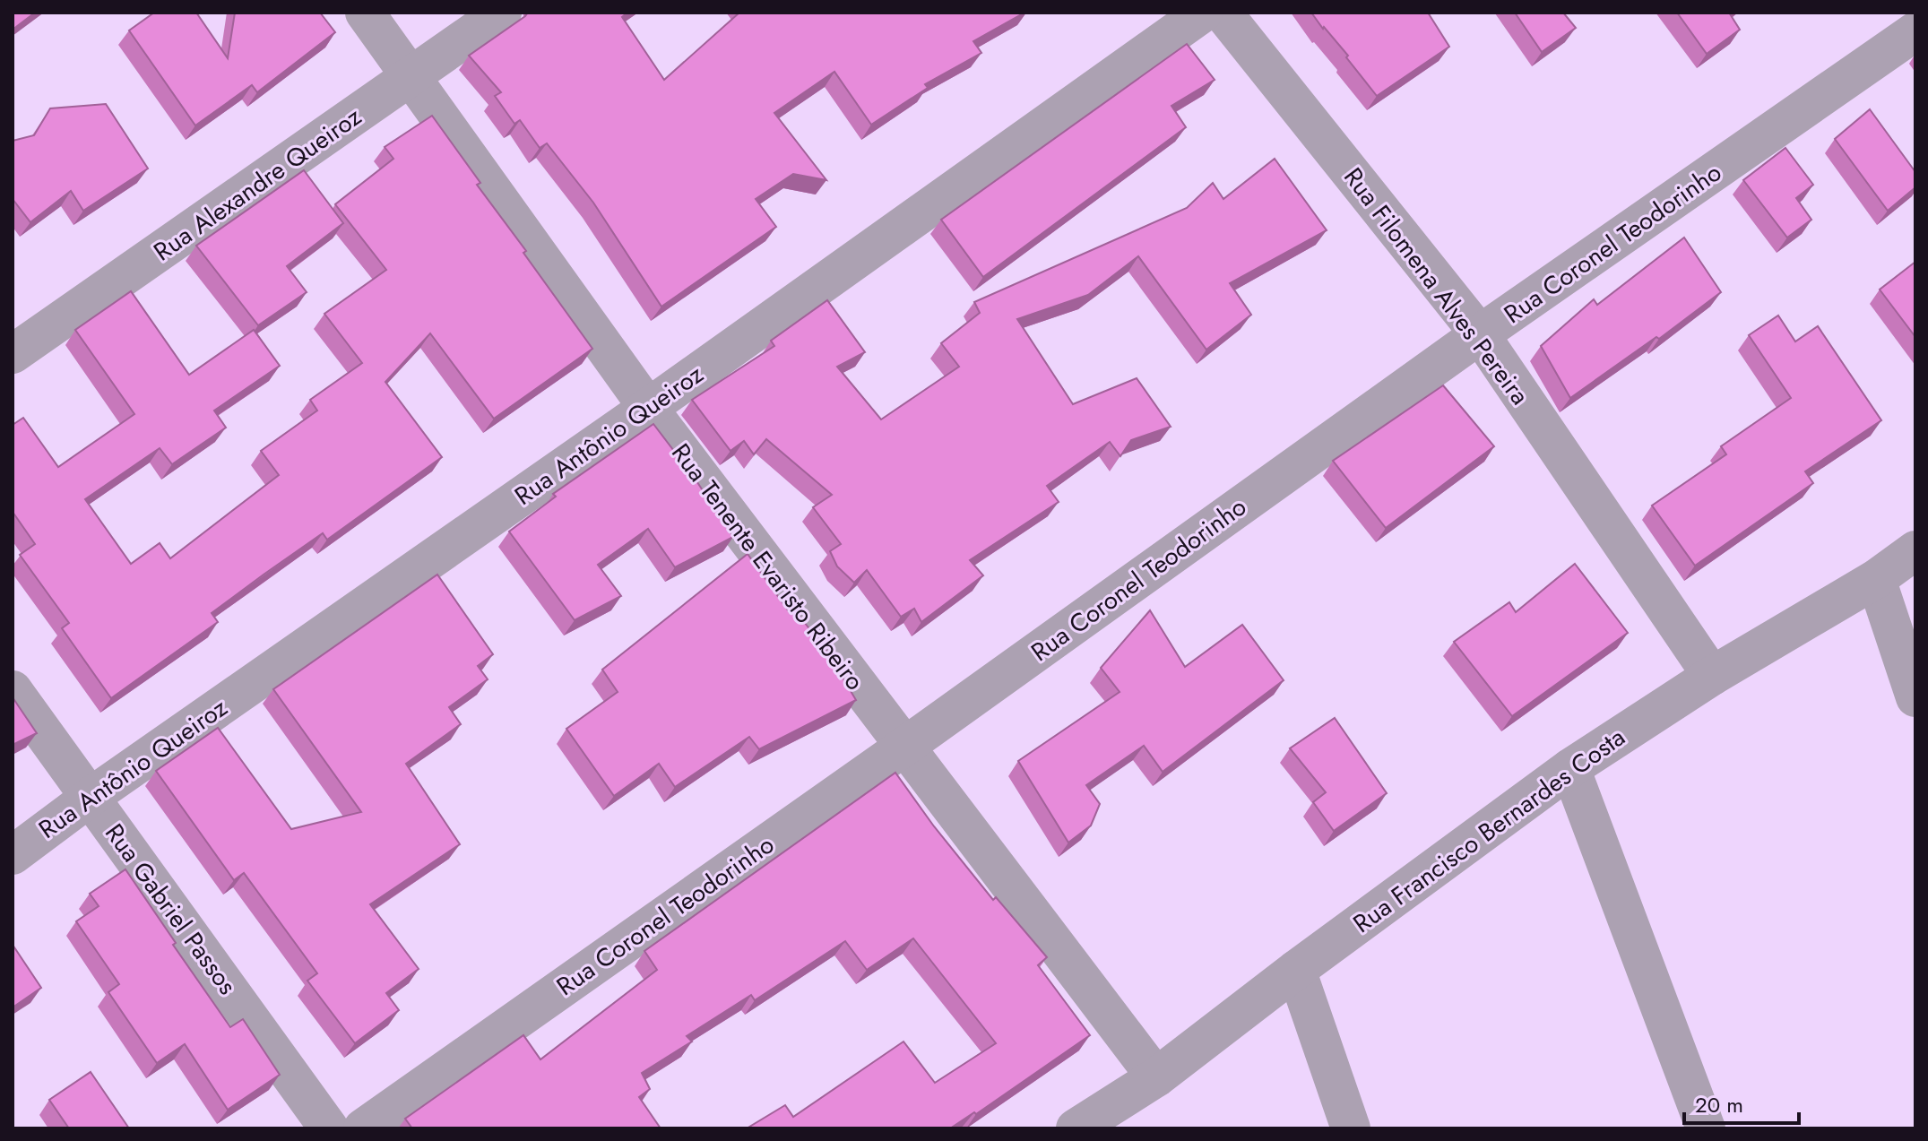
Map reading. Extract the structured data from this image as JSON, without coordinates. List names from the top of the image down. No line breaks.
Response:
{"streets":{"street":["Rua Alexandre Queiroz","Rua Coronel Teodorinho","Rua Filomena Alves Pereira","Rua Antônio Queiroz","Rua Tenente Evaristo Ribeiro","Rua Francisco Bernardes Costa","Rua Gabriel Passos"]},"crossings":[["Rua Alexandre Queiroz","Rua Tenente Evaristo Ribeiro"],["Rua Coronel Teodorinho","Rua Filomena Alves Pereira"],["Rua Coronel Teodorinho","Rua Tenente Evaristo Ribeiro"],["Rua Filomena Alves Pereira","Rua Francisco Bernardes Costa"],["Rua Antônio Queiroz","Rua Tenente Evaristo Ribeiro"],["Rua Antônio Queiroz","Rua Gabriel Passos"],["Rua Tenente Evaristo Ribeiro","Rua Francisco Bernardes Costa"]],"scale_bar":"20 m"}
